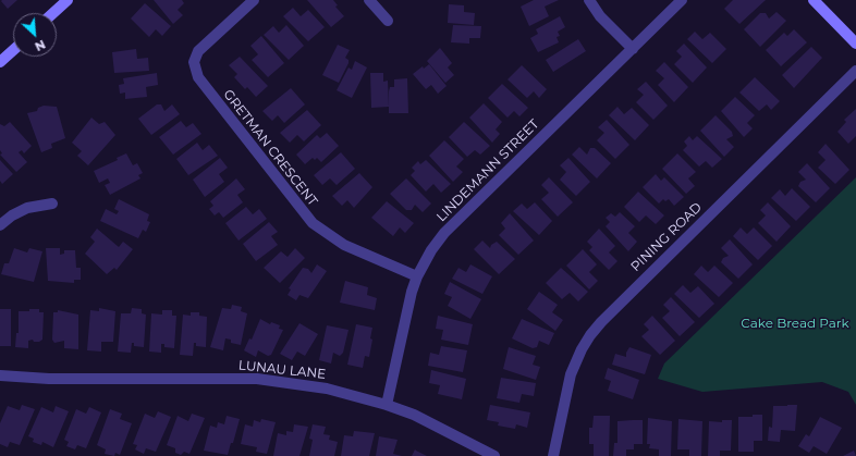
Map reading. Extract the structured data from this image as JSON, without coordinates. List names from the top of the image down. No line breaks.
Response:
{"streets":{"street":["GRETMAN CRESCENT","LINDEMANN STREET","PINING ROAD","LUNAU LANE"]},"crossings":[["GRETMAN CRESCENT","LINDEMANN STREET"],["LINDEMANN STREET","LUNAU LANE"]],"parks":["Cake Bread Park"],"north":"bottom right"}
